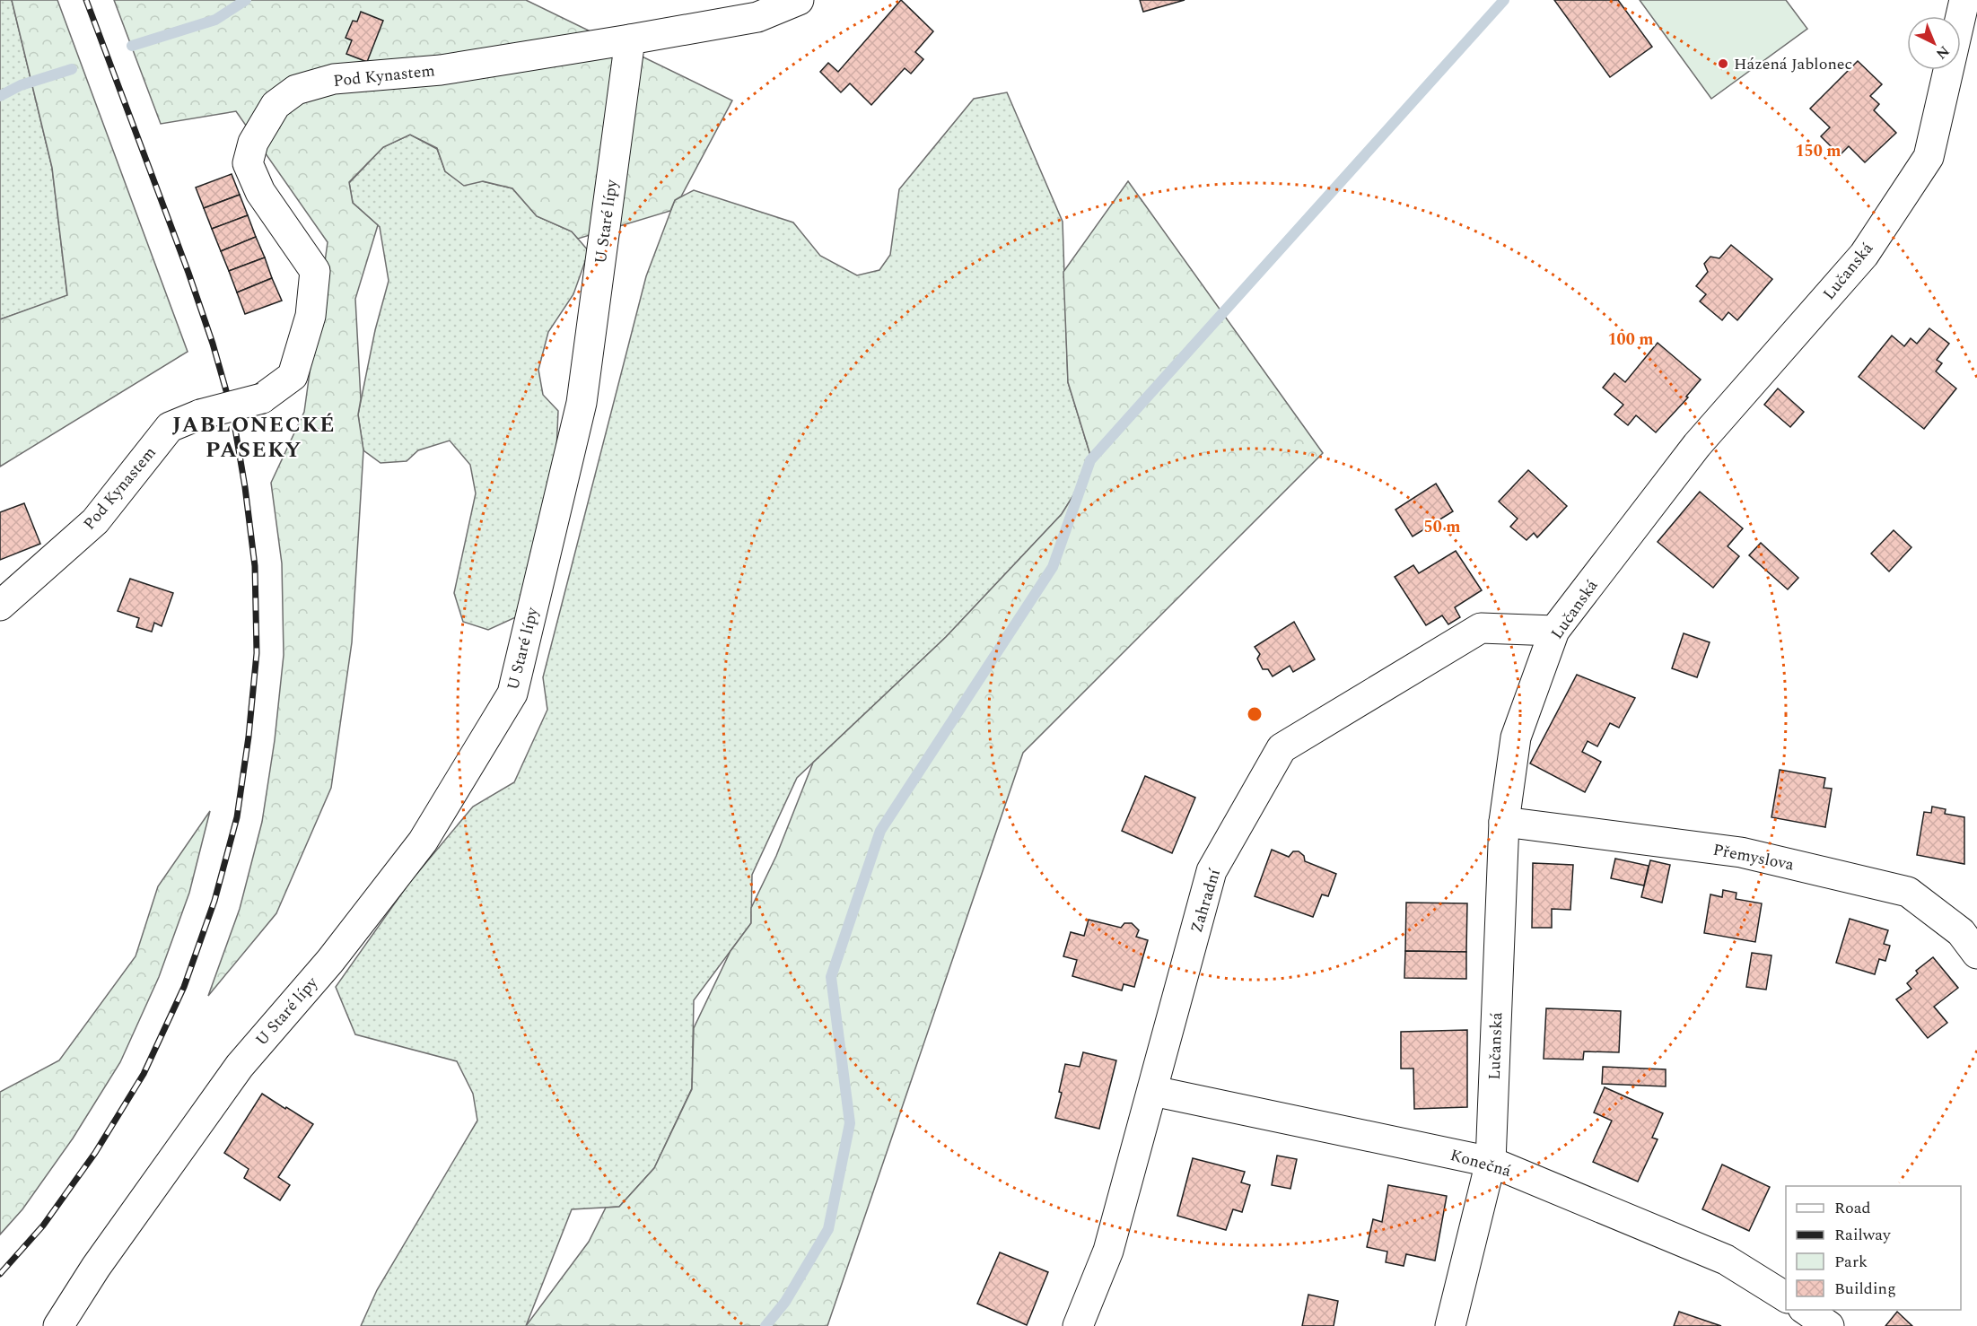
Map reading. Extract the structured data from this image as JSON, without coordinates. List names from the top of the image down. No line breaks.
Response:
{"streets":{"street":["Pod Kynastem","U Staré lípy","Lučanská","Přemyslova","Zahradní","Konečná"]},"crossings":[["Pod Kynastem","U Staré lípy"],["Lučanská","Přemyslova"],["Lučanská","Zahradní"],["Lučanská","Konečná"],["Zahradní","Konečná"]],"districts":["JABLONECKÉ PASEKY"],"places":["Házená Jablonec"],"legend":["Road","Railway","Park","Building"],"north":"bottom right","rings":["150 m","100 m","50 m"]}
